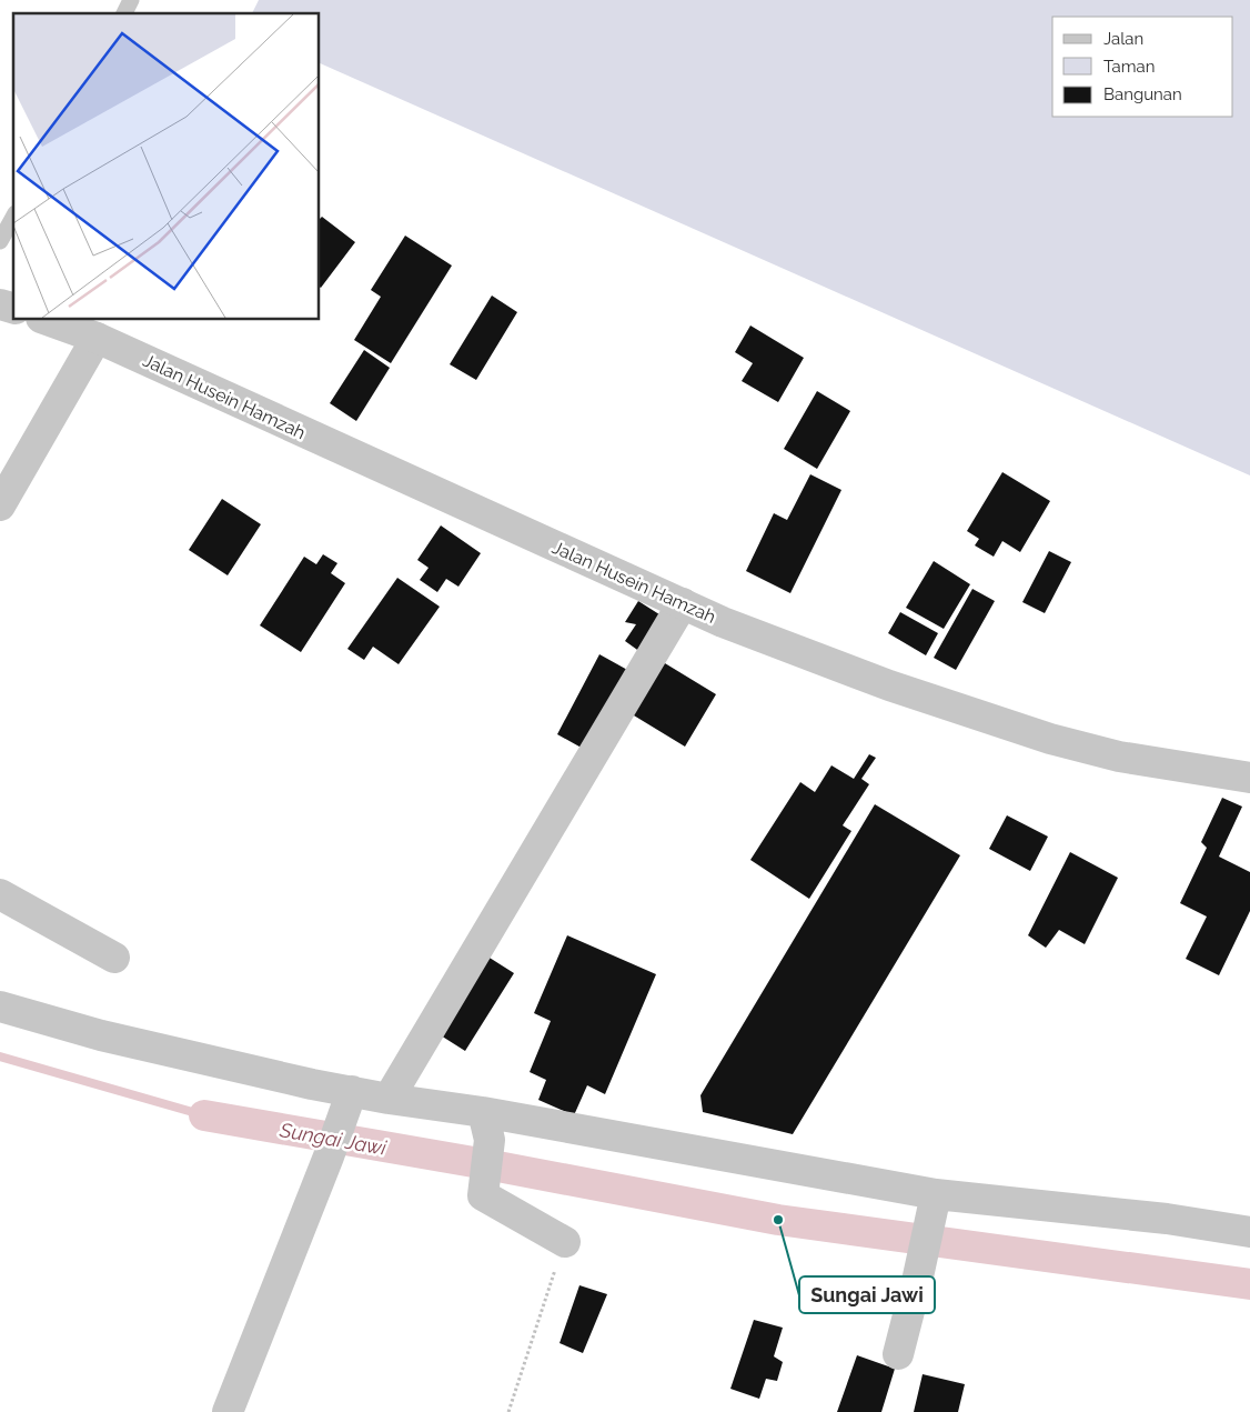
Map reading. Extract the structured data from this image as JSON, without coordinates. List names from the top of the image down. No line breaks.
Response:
{"streets":{"street":["Jalan Husein Hamzah"]},"water":["Sungai Jawi"],"places":["Sungai Jawi"],"legend":["Jalan","Taman","Bangunan"]}
